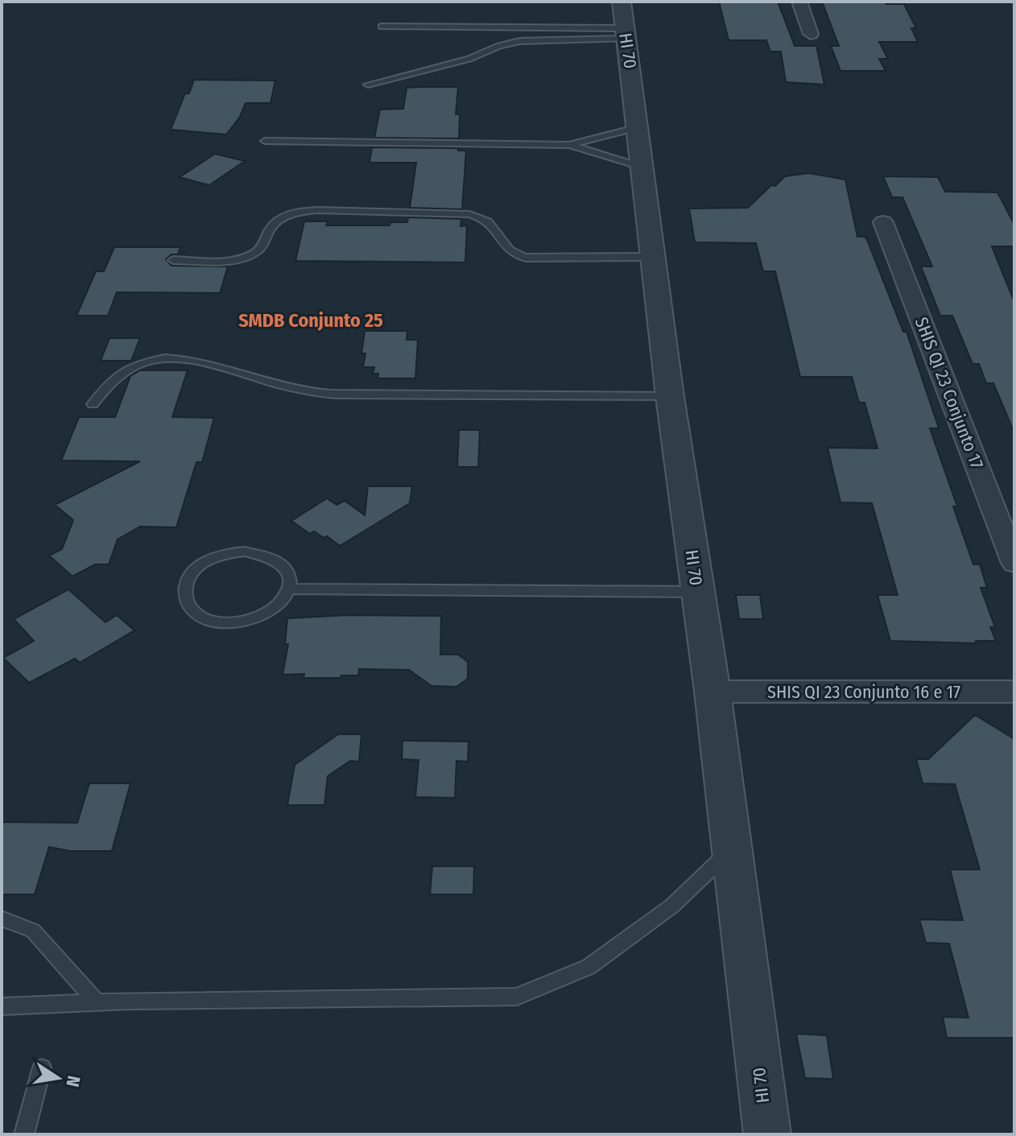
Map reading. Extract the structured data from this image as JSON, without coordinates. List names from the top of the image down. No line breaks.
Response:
{"streets":{"street":["HI 70","SHIS QI 23 Conjunto 17","SHIS QI 23 Conjunto 16 e 17"]},"crossings":[["HI 70","SHIS QI 23 Conjunto 16 e 17"]],"districts":["SMDB Conjunto 25"],"north":"right"}
